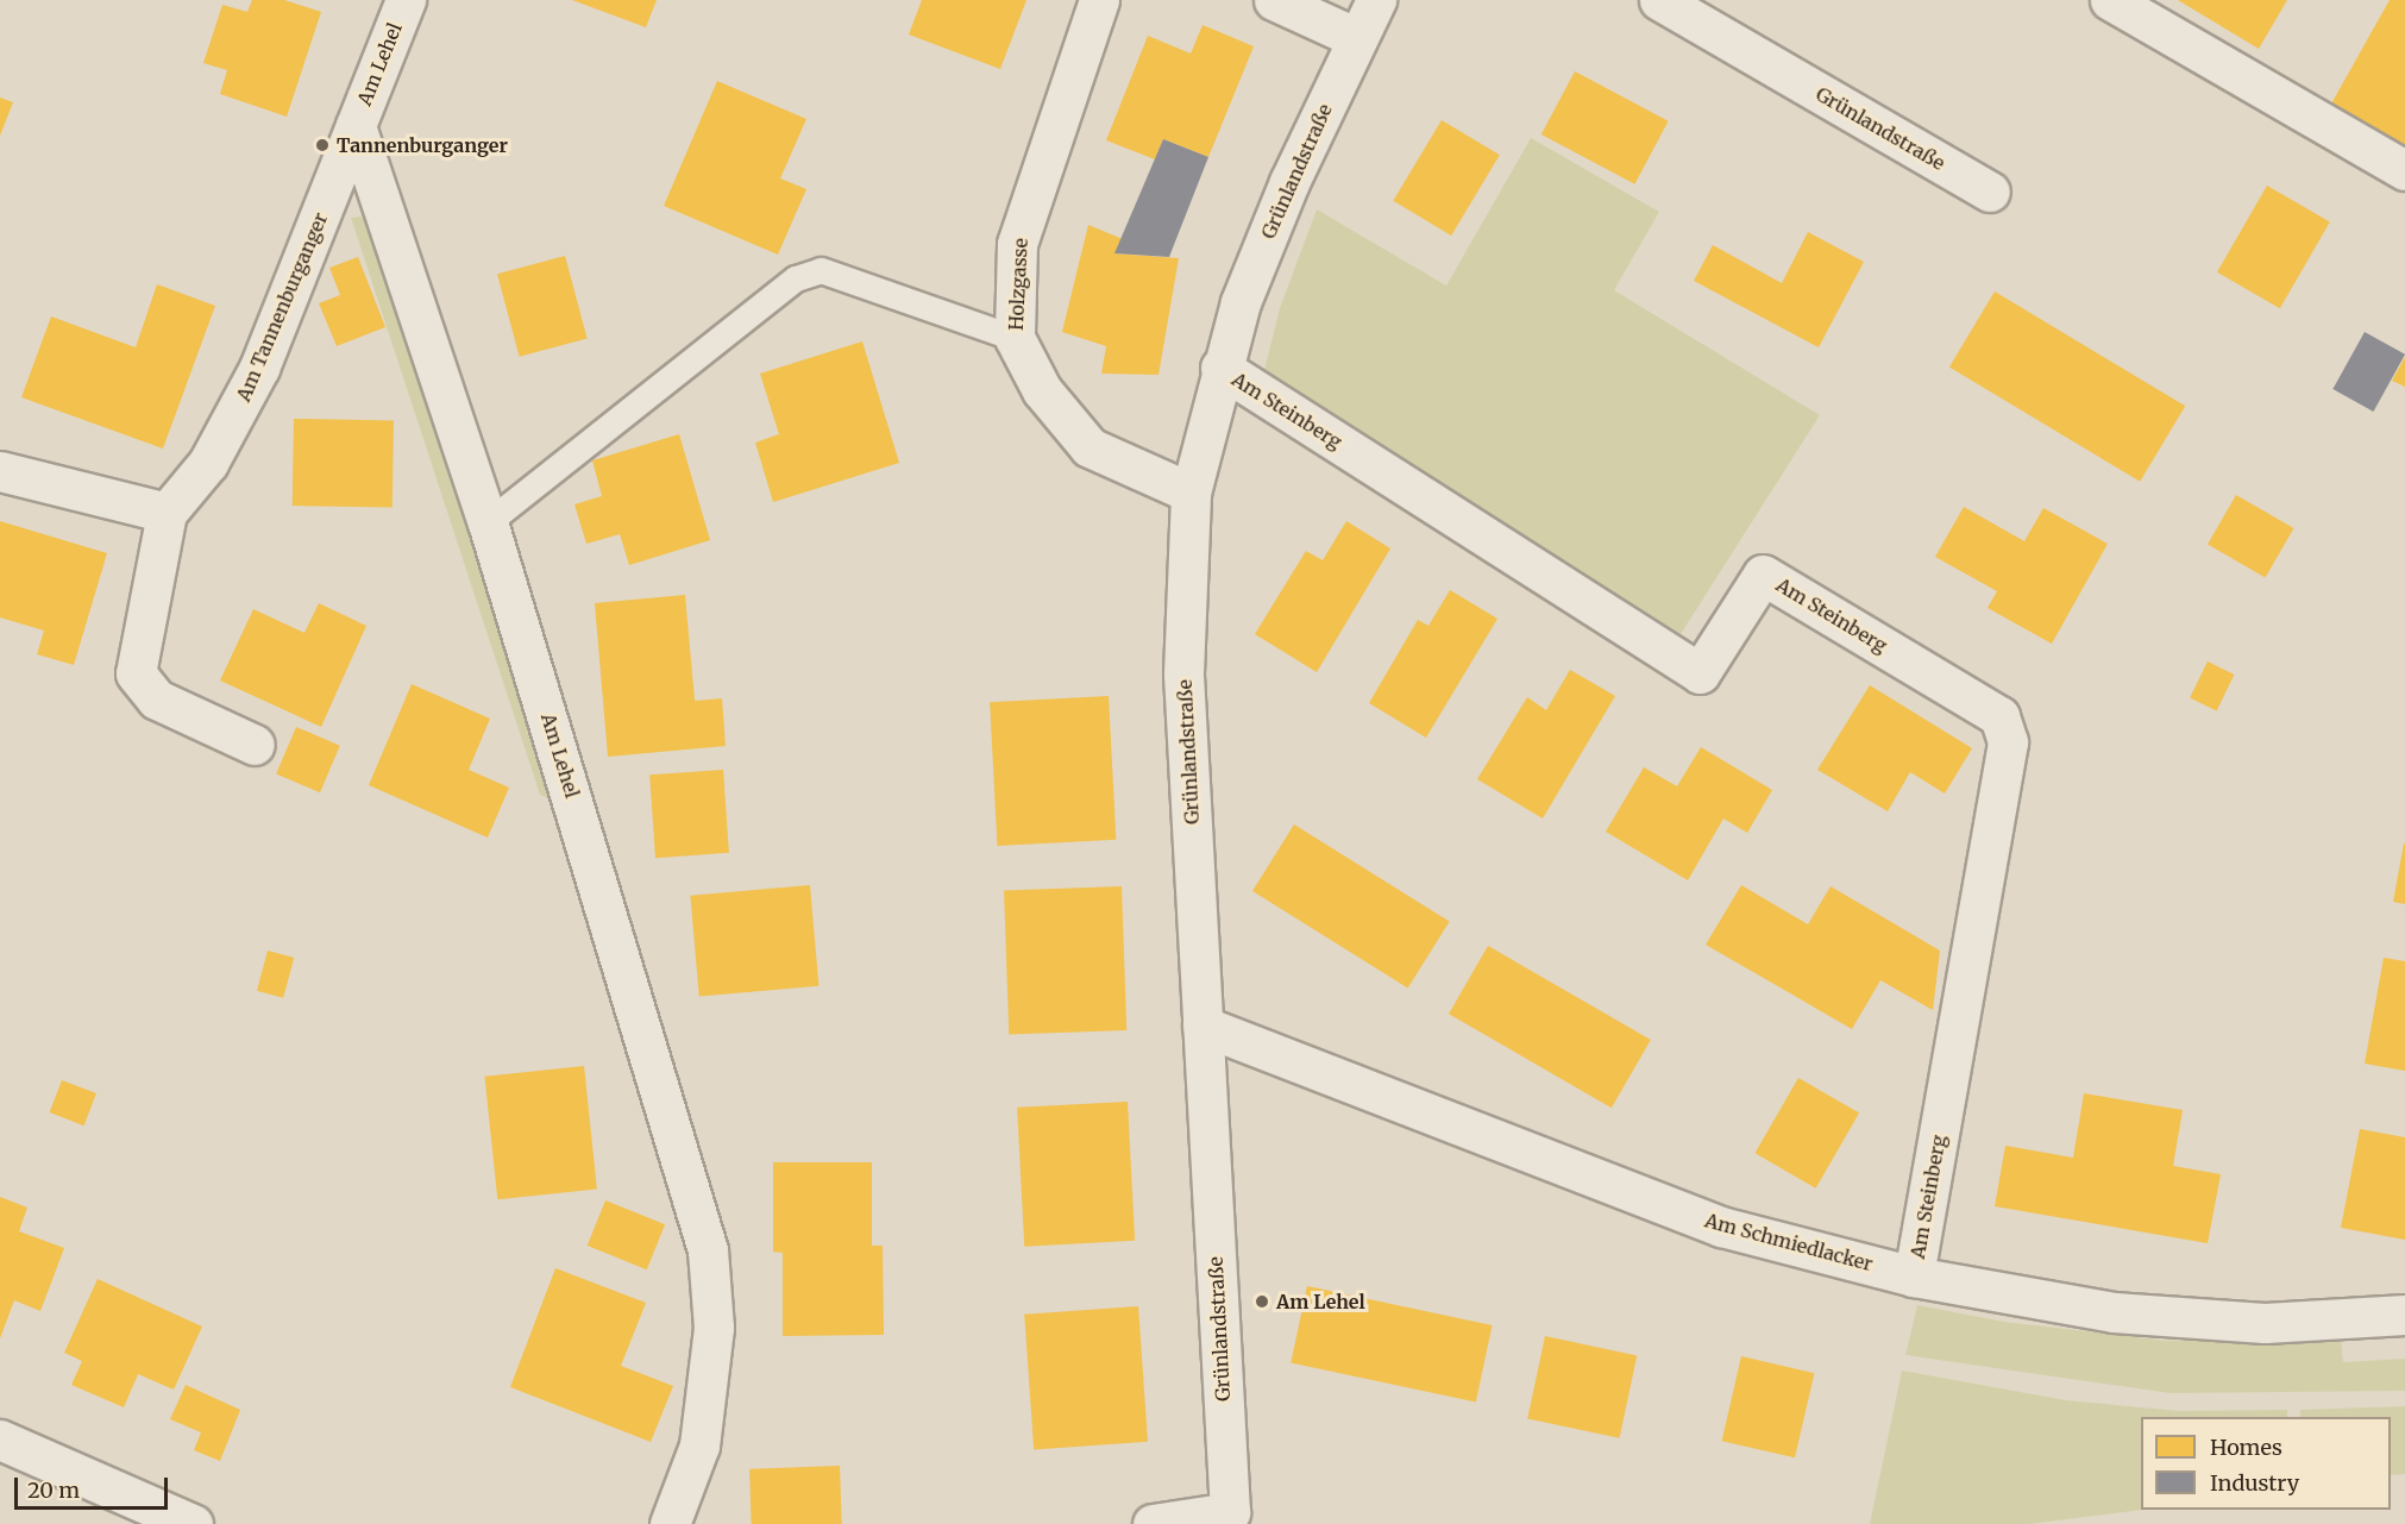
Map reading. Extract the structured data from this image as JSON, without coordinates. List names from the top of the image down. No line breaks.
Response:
{"streets":{"street":["Am Lehel","Grünlandstraße","Holzgasse","Am Tannenburganger","Am Steinberg","Am Schmiedlacker"]},"crossings":[["Am Lehel","Am Tannenburganger"],["Grünlandstraße","Holzgasse"],["Grünlandstraße","Am Steinberg"],["Grünlandstraße","Am Schmiedlacker"],["Am Steinberg","Am Schmiedlacker"]],"places":["Tannenburganger","Am Lehel"],"legend":["Homes","Industry"],"scale_bar":"20 m"}
